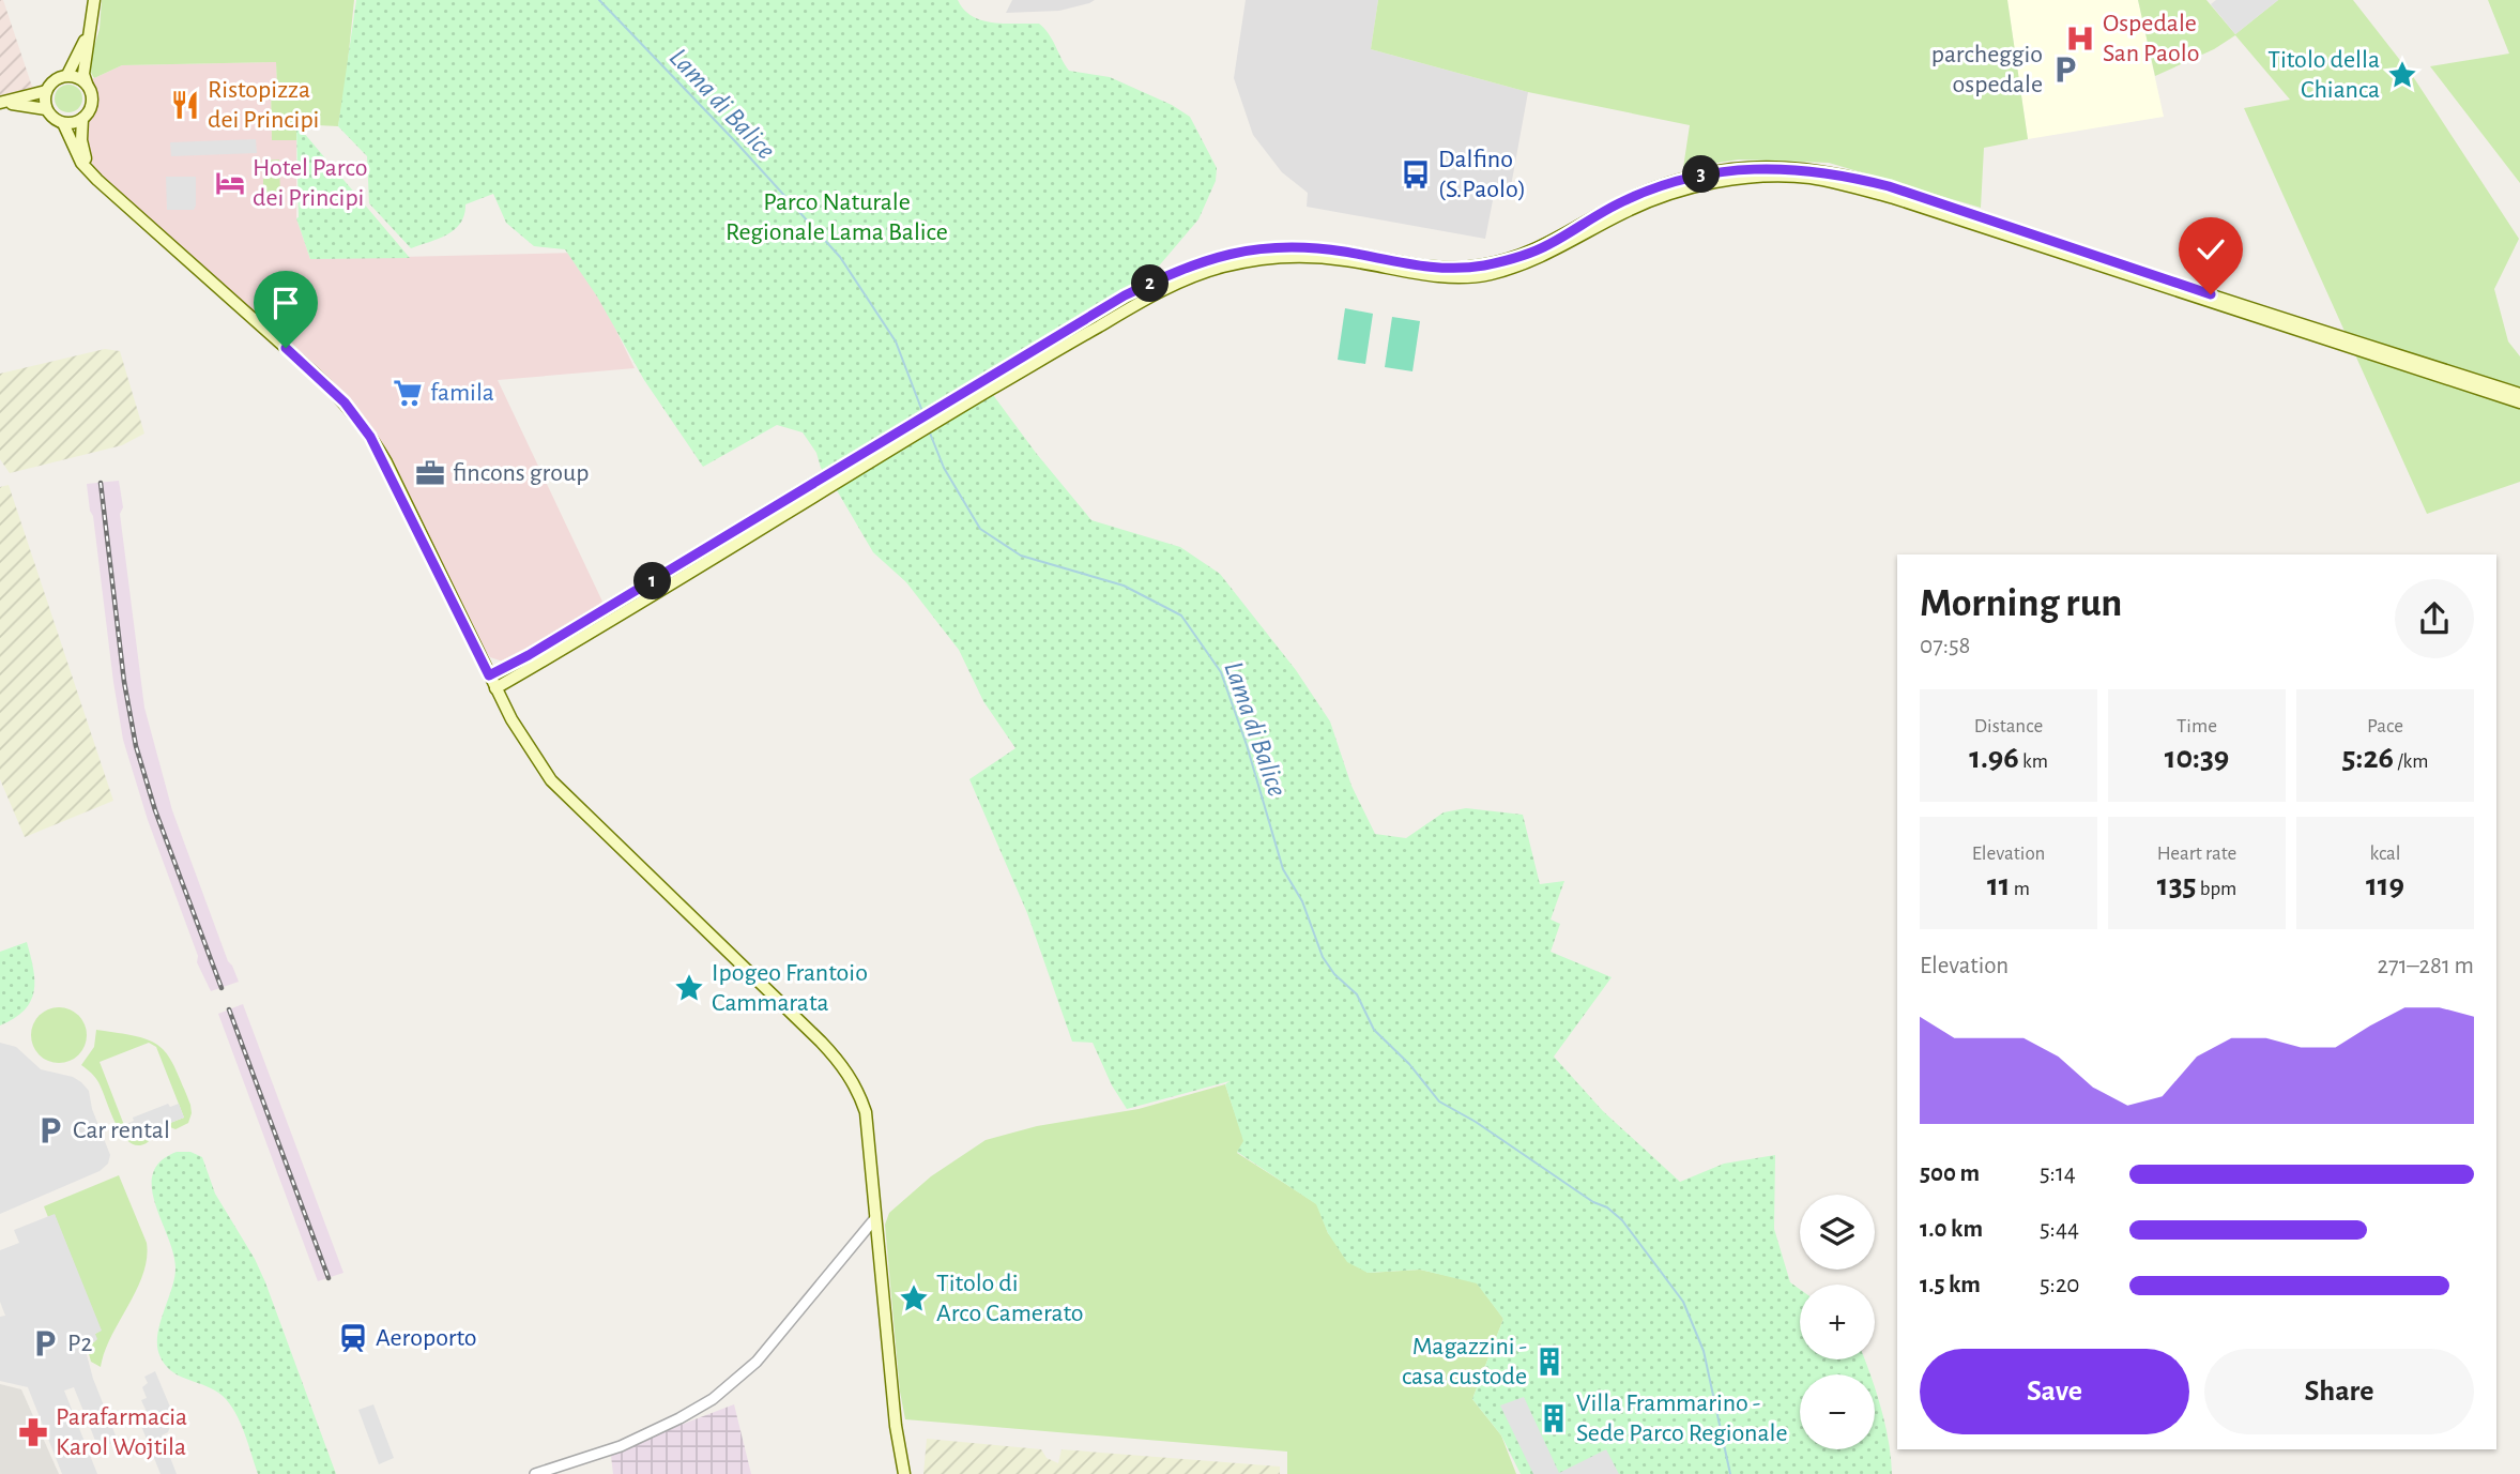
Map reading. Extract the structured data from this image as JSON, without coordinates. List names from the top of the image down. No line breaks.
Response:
{"water":["Lama di Balice"],"parks":["Parco Naturale Regionale Lama Balice"],"places":{"hospital":["Ospedale San Paolo"],"parking":["parcheggio ospedale","Car rental","P2"],"place":["Titolo della Chianca","Ipogeo Frantoio Cammarata","Titolo di Arco Camerato"],"restaurant":["Ristopizza dei Principi"],"bus stop":["Dalfino (S.Paolo)"],"hotel":["Hotel Parco dei Principi"],"supermarket":["famila"],"office":["fincons group"],"station":["Aeroporto"],"building":["Magazzini - casa custode","Villa Frammarino - Sede Parco Regionale"],"pharmacy":["Parafarmacia Karol Wojtila"]},"page":{"pins":["3","2","1"],"heading":["Morning run","07:58"],"stats":[["Distance","1.96 km"],["Time","10:39"],["Pace","5:26 /km"],["Elevation","11 m"],["Heart rate","135 bpm"],["kcal","119"]],"chart":["Elevation","271–281 m"],"list":[{"name":"500 m","note":"5:14"},{"name":"1.0 km","note":"5:44"},{"name":"1.5 km","note":"5:20"}],"map_buttons":["+","−"],"buttons":["Save","Share"]}}
